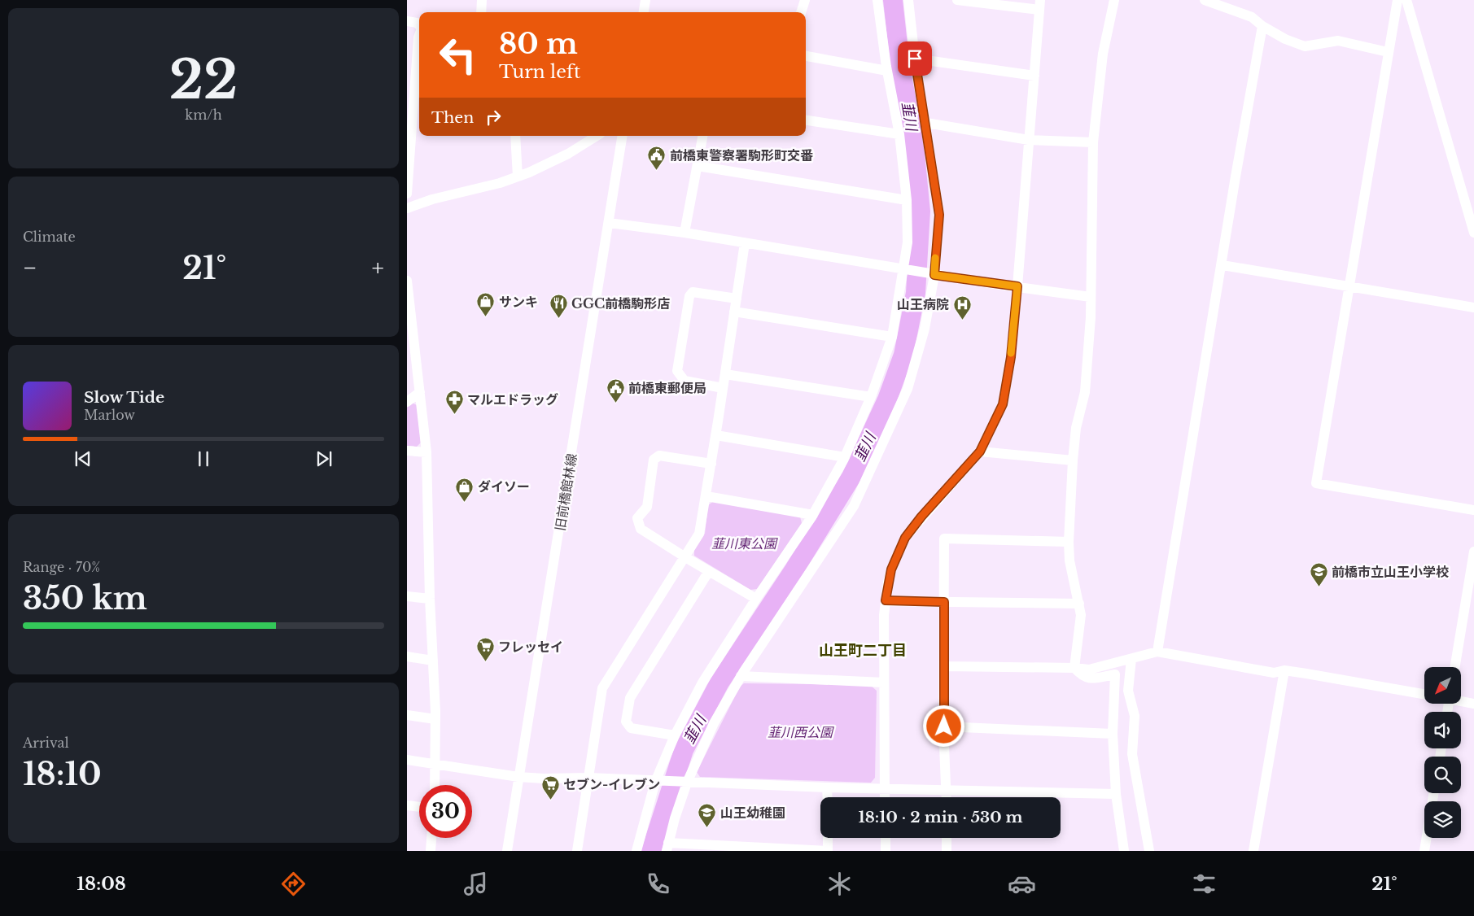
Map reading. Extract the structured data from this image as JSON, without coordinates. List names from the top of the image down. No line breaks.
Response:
{"streets":{"street":["旧前橋館林線"]},"districts":["山王町二丁目"],"water":["韮川"],"parks":["韮川東公園","韮川西公園"],"places":{"public building":["前橋東警察署駒形町交番","前橋東郵便局"],"shop":["サンキ","ダイソー"],"restaurant":["GGC前橋駒形店"],"hospital":["山王病院"],"pharmacy":["マルエドラッグ"],"school or university":["前橋市立山王小学校","山王幼稚園"],"supermarket":["フレッセイ","セブン-イレブン"]},"north":"bottom left","page":{"tile":[["22","km/h"],"Climate",["Range · 70%","350 km"],["Arrival","18:10"]],"turn":["80 m","Turn left"],"then":"Then","heat":["−","21°","+"],"song":["Slow Tide","Marlow"],"limit":"30","trip":"18:10 · 2 min · 530 m","tabs":["18:08","21°"]}}
